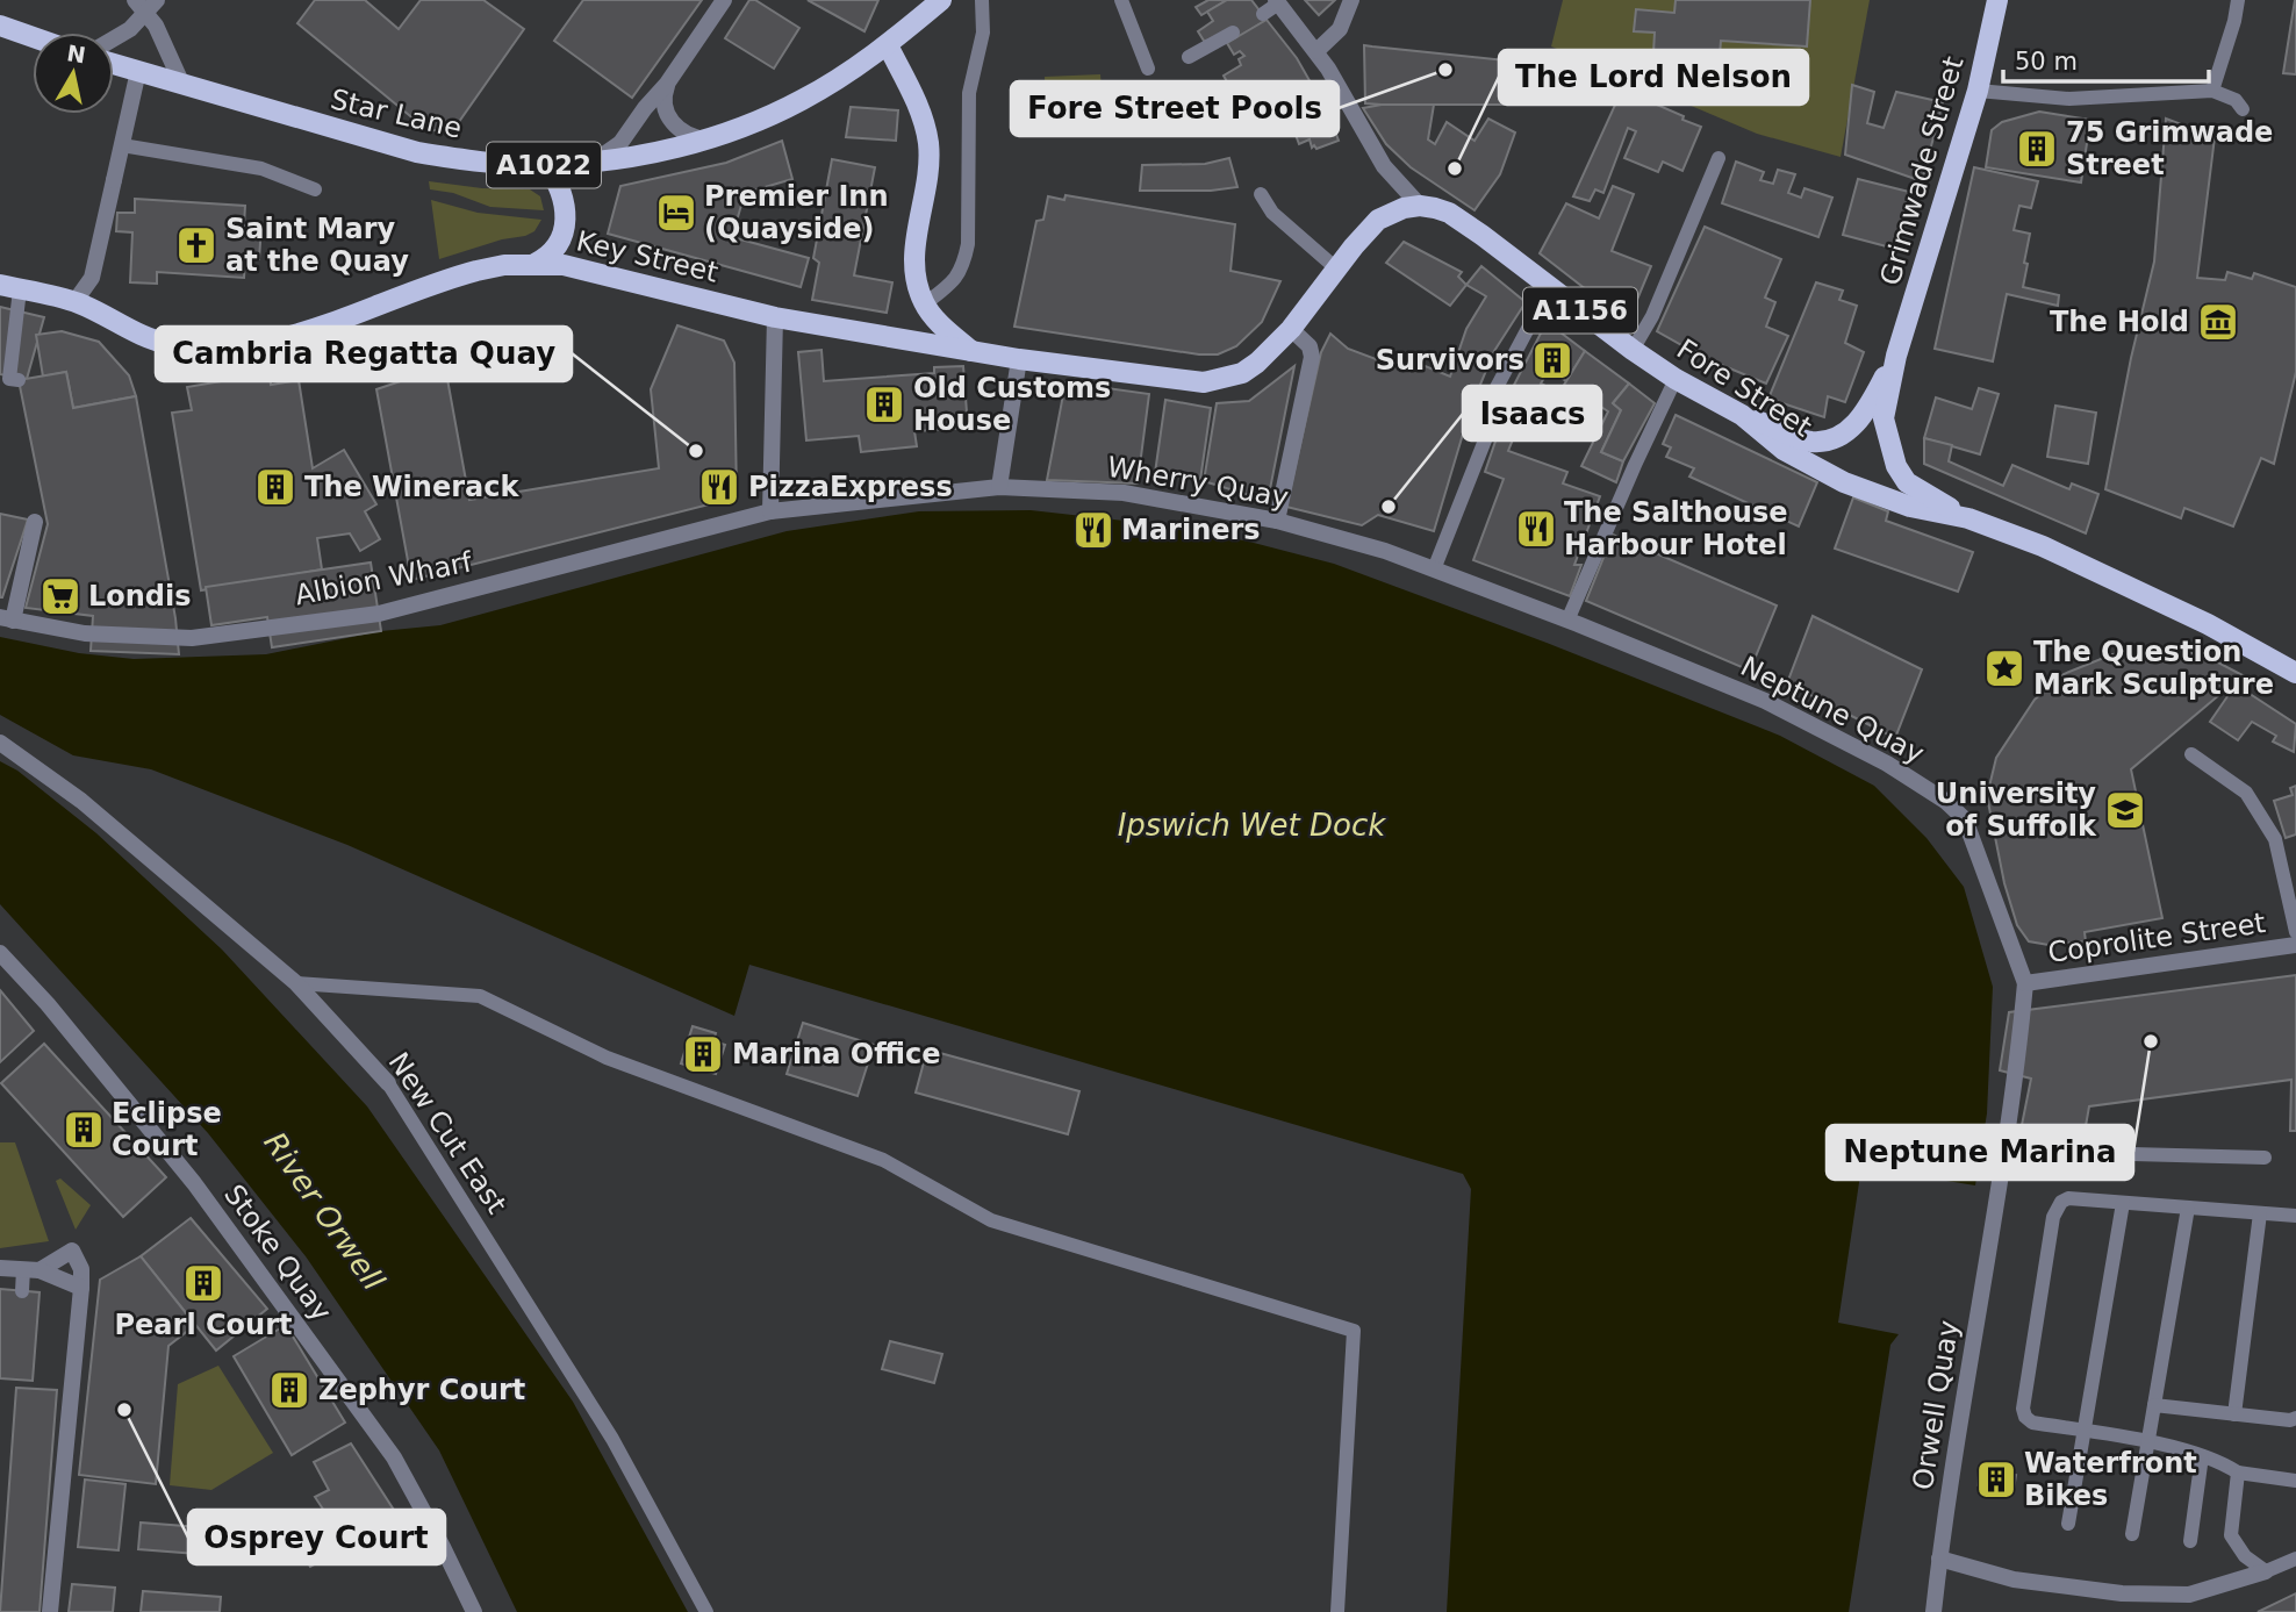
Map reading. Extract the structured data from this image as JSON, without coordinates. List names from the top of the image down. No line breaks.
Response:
{"streets":{"main road":["Star Lane","A1022","Grimwade Street","Key Street","A1156","Fore Street"],"street":["Wherry Quay","Albion Wharf","Neptune Quay","Coprolite Street","New Cut East","Stoke Quay","Orwell Quay"]},"crossings":[["Star Lane","A1022"],["A1022","Key Street"],["Grimwade Street","Fore Street"],["Wherry Quay","Albion Wharf"],["Wherry Quay","Neptune Quay"],["Neptune Quay","Coprolite Street"],["Neptune Quay","Orwell Quay"]],"water":["Ipswich Wet Dock","River Orwell"],"places":{"other":["Fore Street Pools","The Lord Nelson","Cambria Regatta Quay","Isaacs","Neptune Marina","Osprey Court"],"building":["75 Grimwade Street","Survivors","Old Customs House","The Winerack","Marina Office","Eclipse Court","Pearl Court","Zephyr Court","Waterfront Bikes"],"hotel":["Premier Inn (Quayside)"],"church":["Saint Mary at the Quay"],"museum":["The Hold"],"restaurant":["PizzaExpress","The Salthouse Harbour Hotel","Mariners"],"supermarket":["Londis"],"place":["The Question Mark Sculpture"],"school or university":["University of Suffolk"]},"scale_bar":"50 m","north":"top"}
